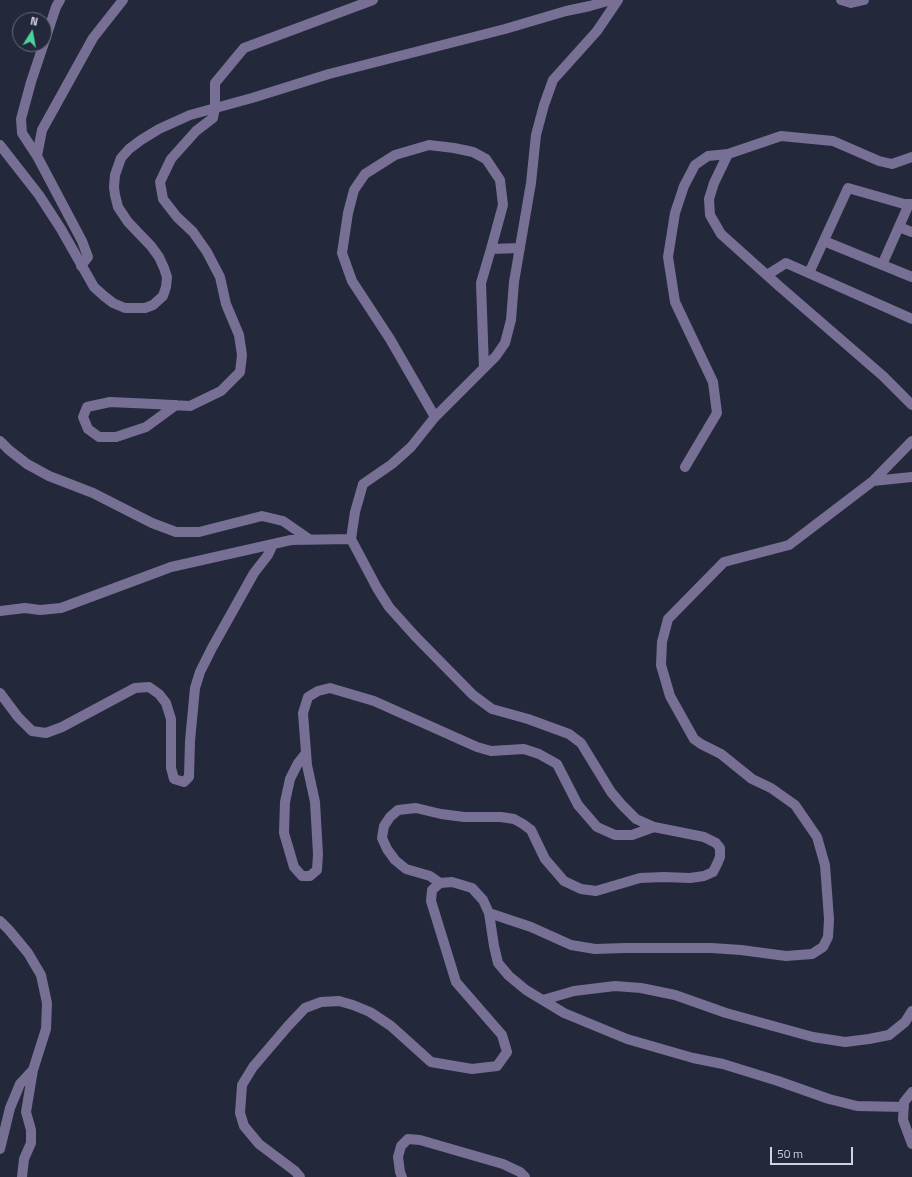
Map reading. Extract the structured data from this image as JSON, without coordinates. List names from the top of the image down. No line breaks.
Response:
{"scale_bar":"50 m","north":"top"}
